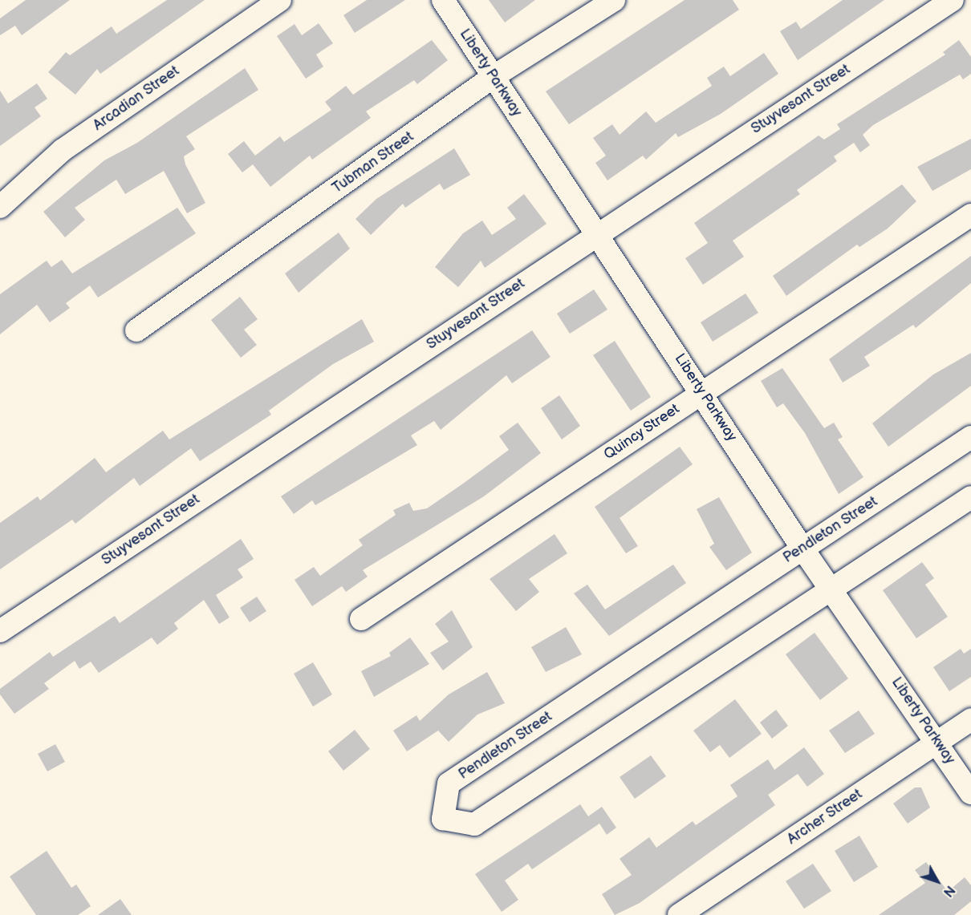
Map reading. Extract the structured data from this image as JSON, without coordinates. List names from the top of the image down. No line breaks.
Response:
{"streets":{"street":["Liberty Parkway","Arcadian Street","Stuyvesant Street","Tubman Street","Quincy Street","Pendleton Street","Archer Street"]},"crossings":[["Liberty Parkway","Stuyvesant Street"],["Liberty Parkway","Tubman Street"],["Liberty Parkway","Quincy Street"],["Liberty Parkway","Pendleton Street"],["Liberty Parkway","Archer Street"]],"north":"bottom right"}
